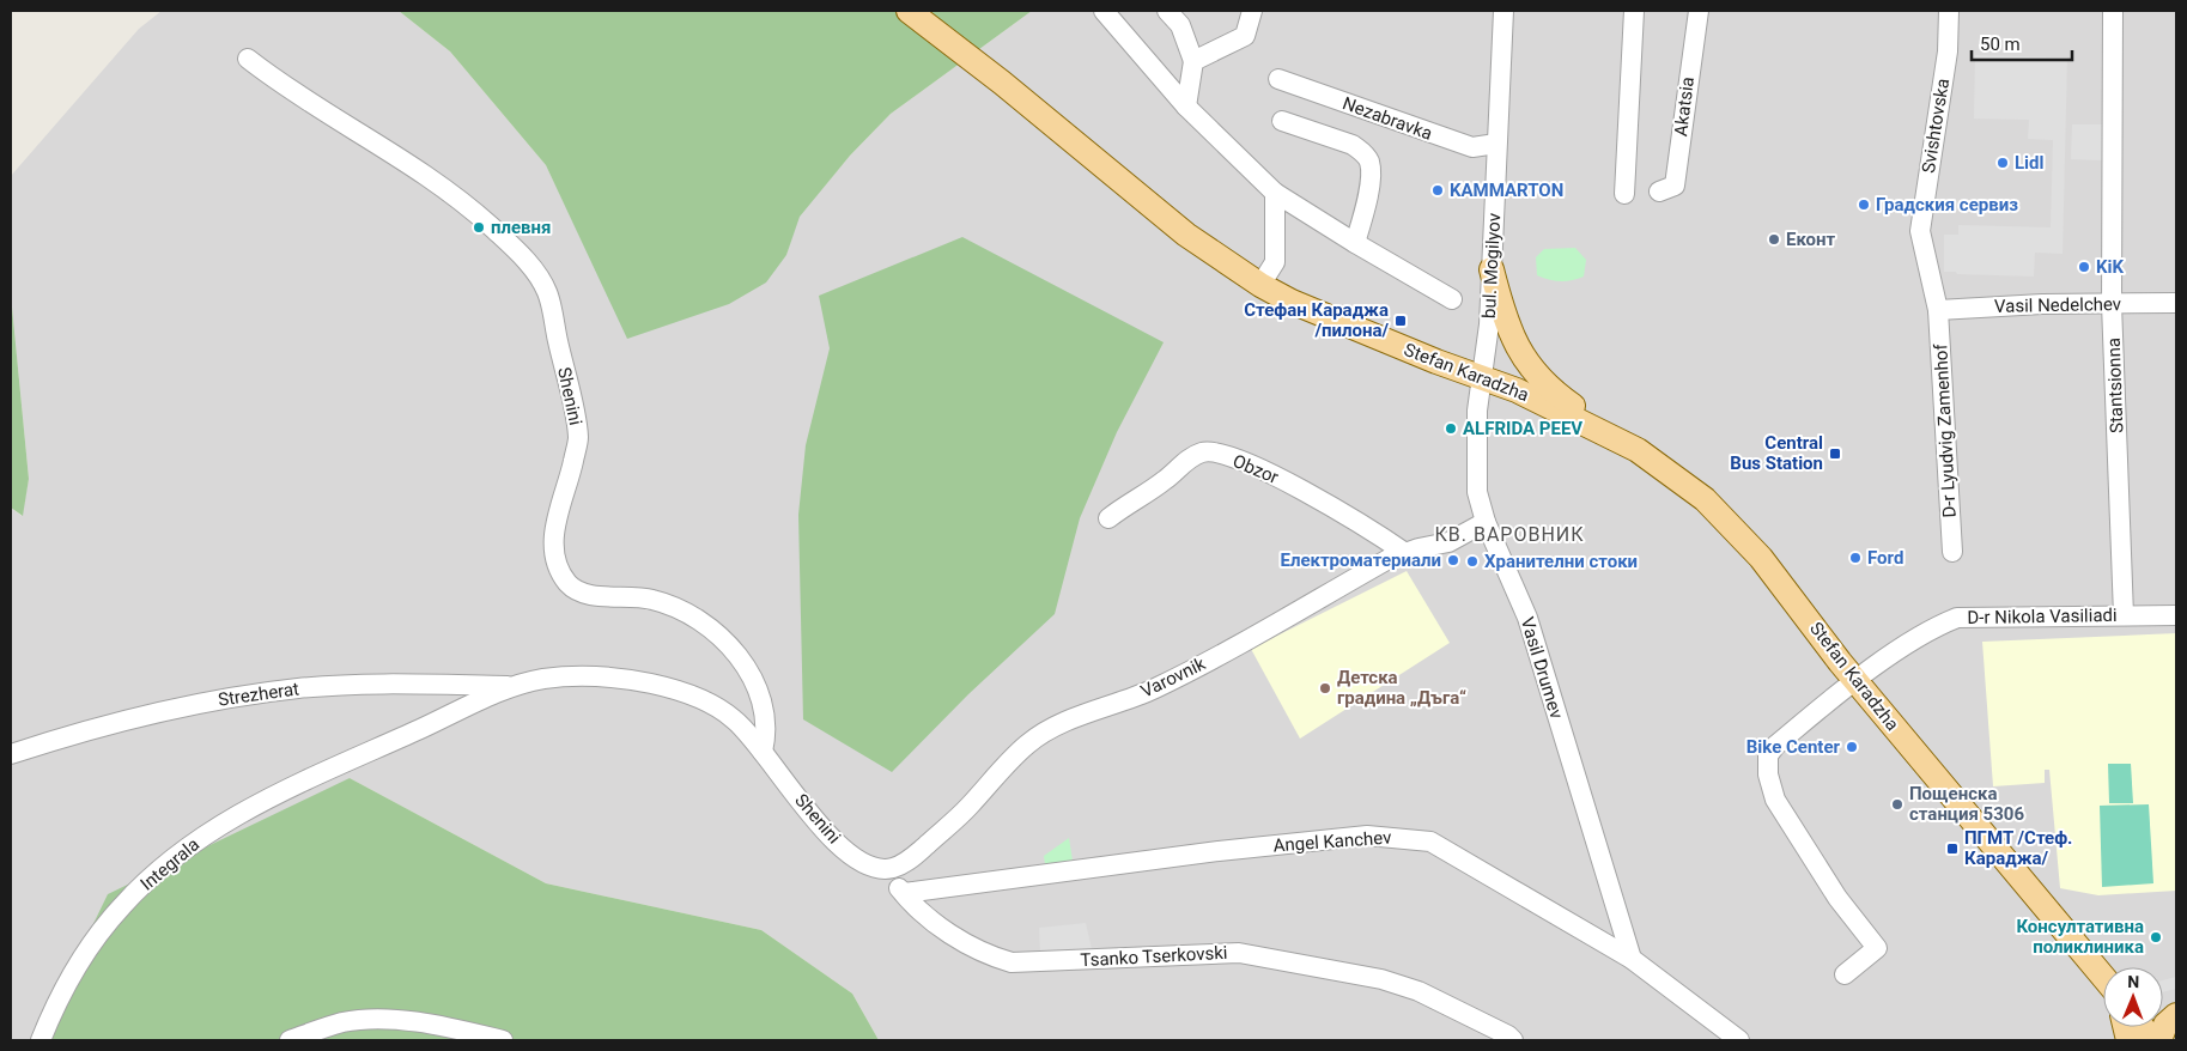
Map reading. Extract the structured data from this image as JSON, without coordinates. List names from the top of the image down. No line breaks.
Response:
{"streets":{"main road":["Stefan Karadzha"],"street":["Akatsia","Nezabravka","Svishtovska","bul. Mogilyov","Vasil Nedelchev","Stantsionna","Shenini","D-r Lyudvig Zamenhof","Obzor","D-r Nikola Vasiliadi","Vasil Drumev","Varovnik","Strezherat","Angel Kanchev","Integrala","Tsanko Tserkovski"]},"crossings":[["Nezabravka","bul. Mogilyov"],["Svishtovska","Vasil Nedelchev"],["Svishtovska","D-r Lyudvig Zamenhof"],["bul. Mogilyov","Stefan Karadzha"],["bul. Mogilyov","Vasil Drumev"],["Vasil Nedelchev","Stantsionna"],["Vasil Nedelchev","D-r Lyudvig Zamenhof"],["Stefan Karadzha","D-r Nikola Vasiliadi"],["Stefan Karadzha","Vasil Drumev"],["Stantsionna","D-r Nikola Vasiliadi"],["Shenini","Varovnik"],["Shenini","Strezherat"],["Shenini","Integrala"],["Shenini","Tsanko Tserkovski"],["Obzor","Varovnik"],["Vasil Drumev","Varovnik"],["Vasil Drumev","Angel Kanchev"],["Varovnik","Tsanko Tserkovski"],["Angel Kanchev","Tsanko Tserkovski"]],"districts":["КВ. ВАРОВНИК"],"places":{"other":["Lidl","KAMMARTON","Градския сервиз","плевня","Еконт","KiK","ALFRIDA PEEV","Ford","Електроматериали","Хранителни стоки","Детска градина „Дъга“","Bike Center","Пощенска станция 5306","Консултативна поликлиника"],"transit":["Стефан Караджа /пилона/","Central Bus Station","ПГМТ /Стеф. Караджа/"]},"scale_bar":"50 m","north":"top"}
